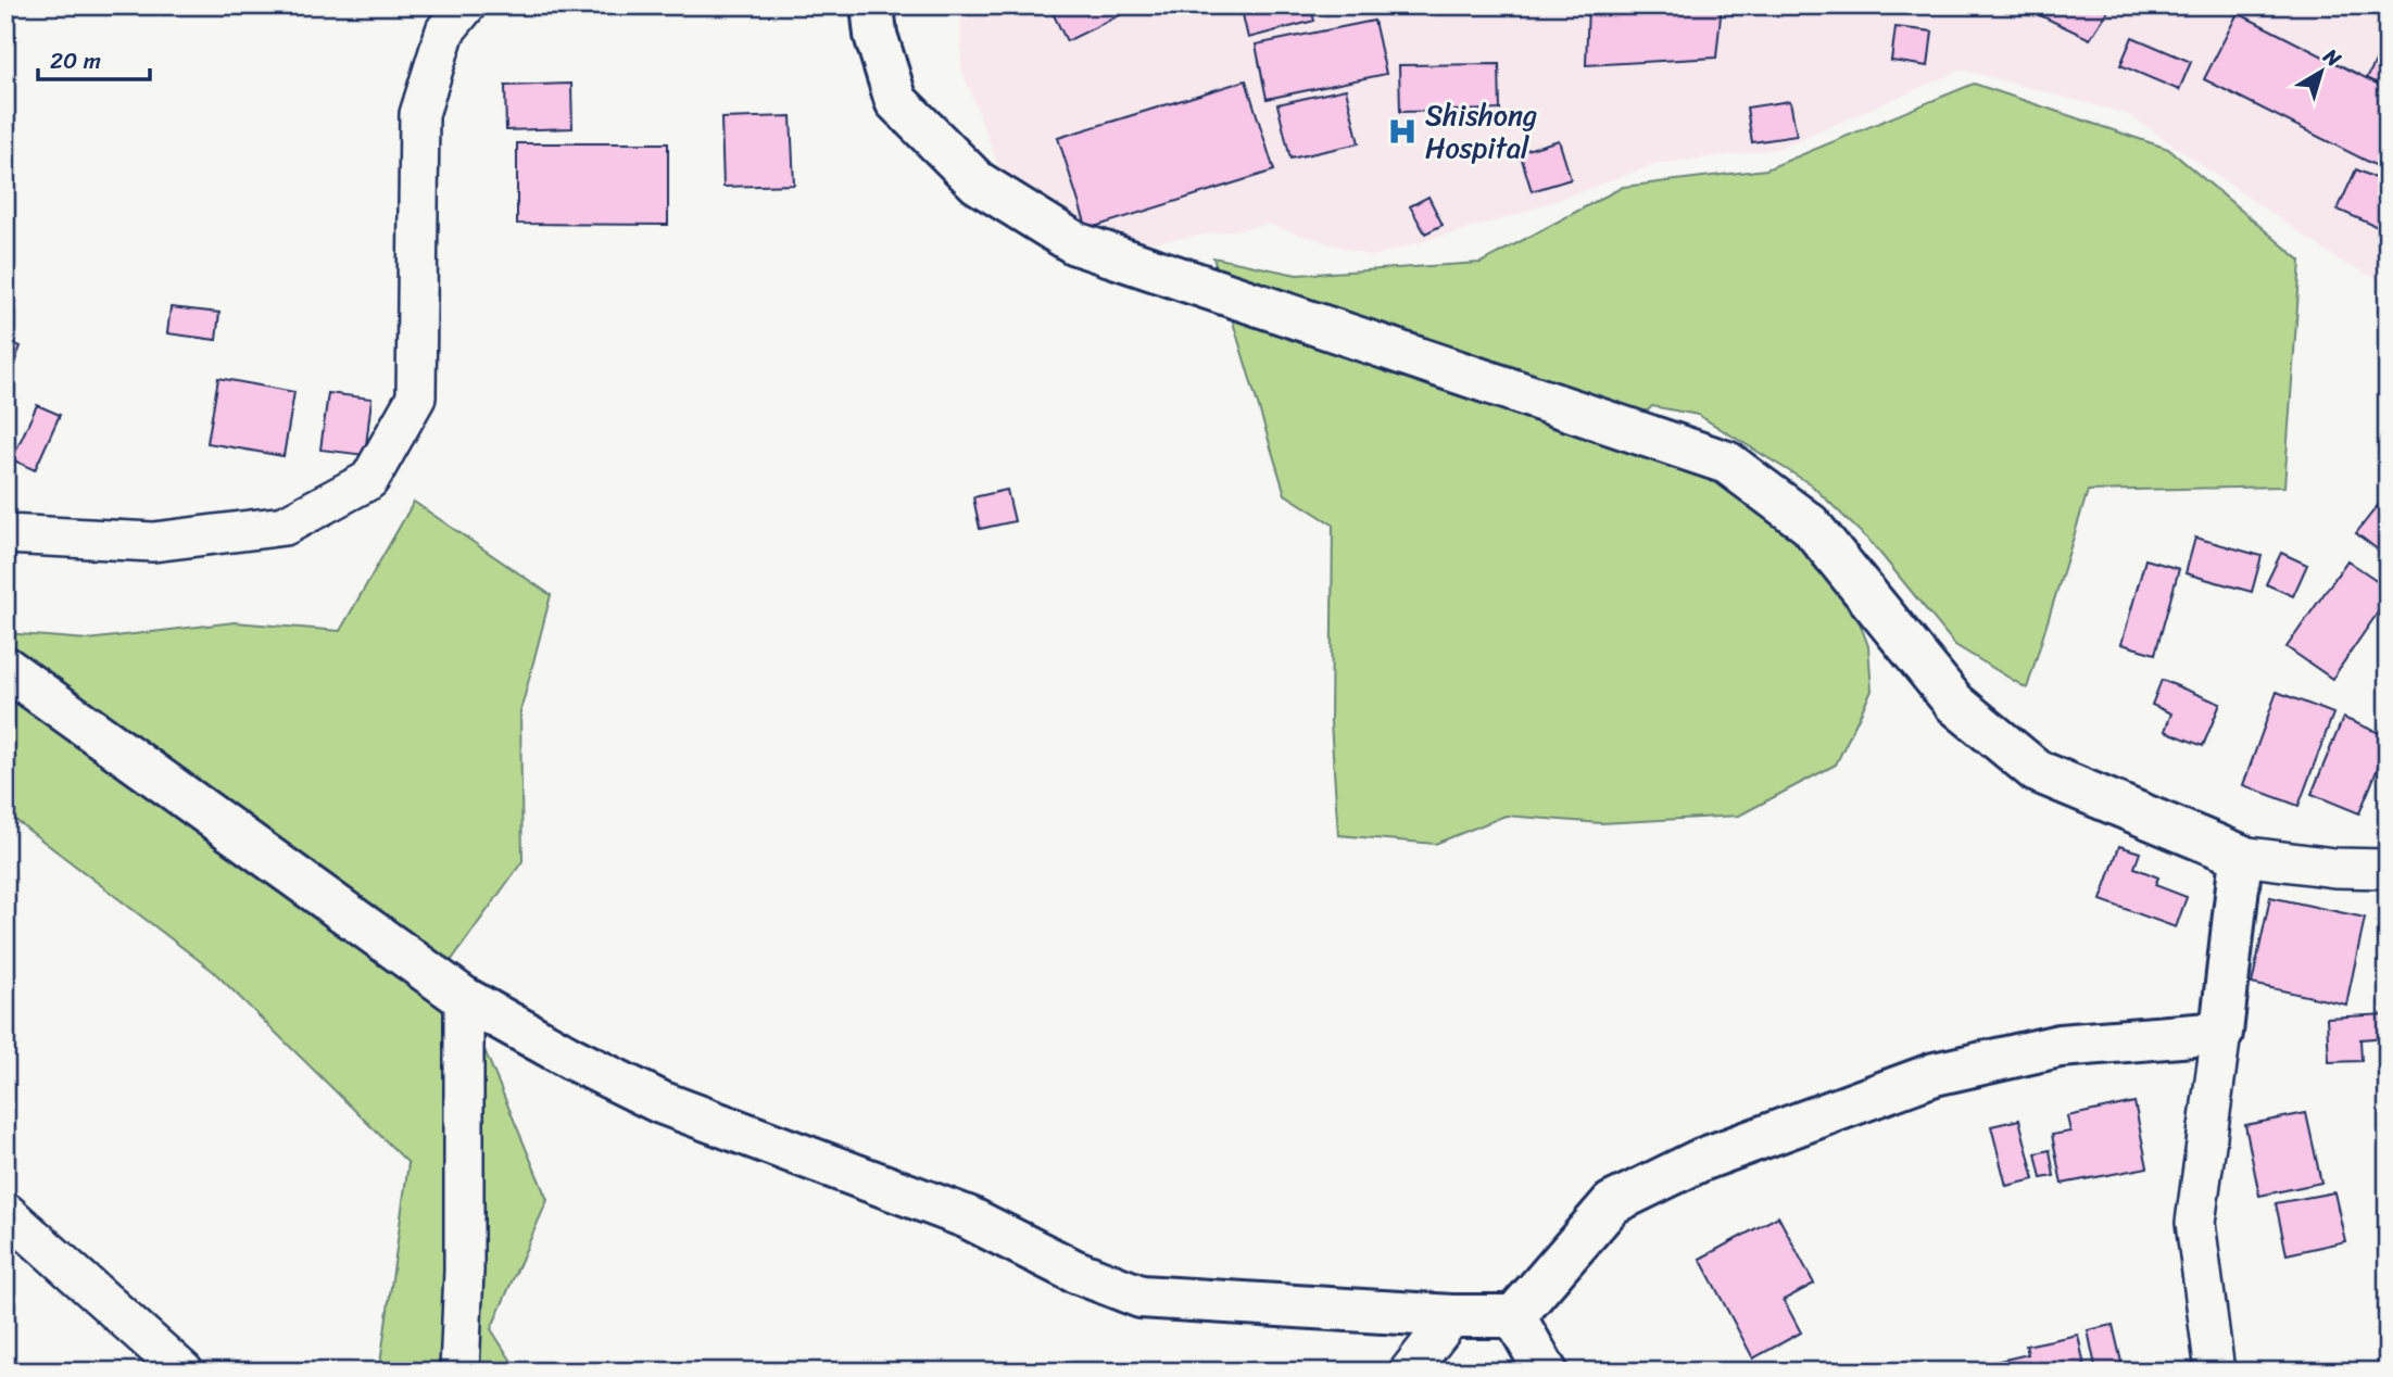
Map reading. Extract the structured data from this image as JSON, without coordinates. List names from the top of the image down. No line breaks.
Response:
{"places":{"hospital":["Shishong Hospital"]},"scale_bar":"20 m","north":"top right"}
